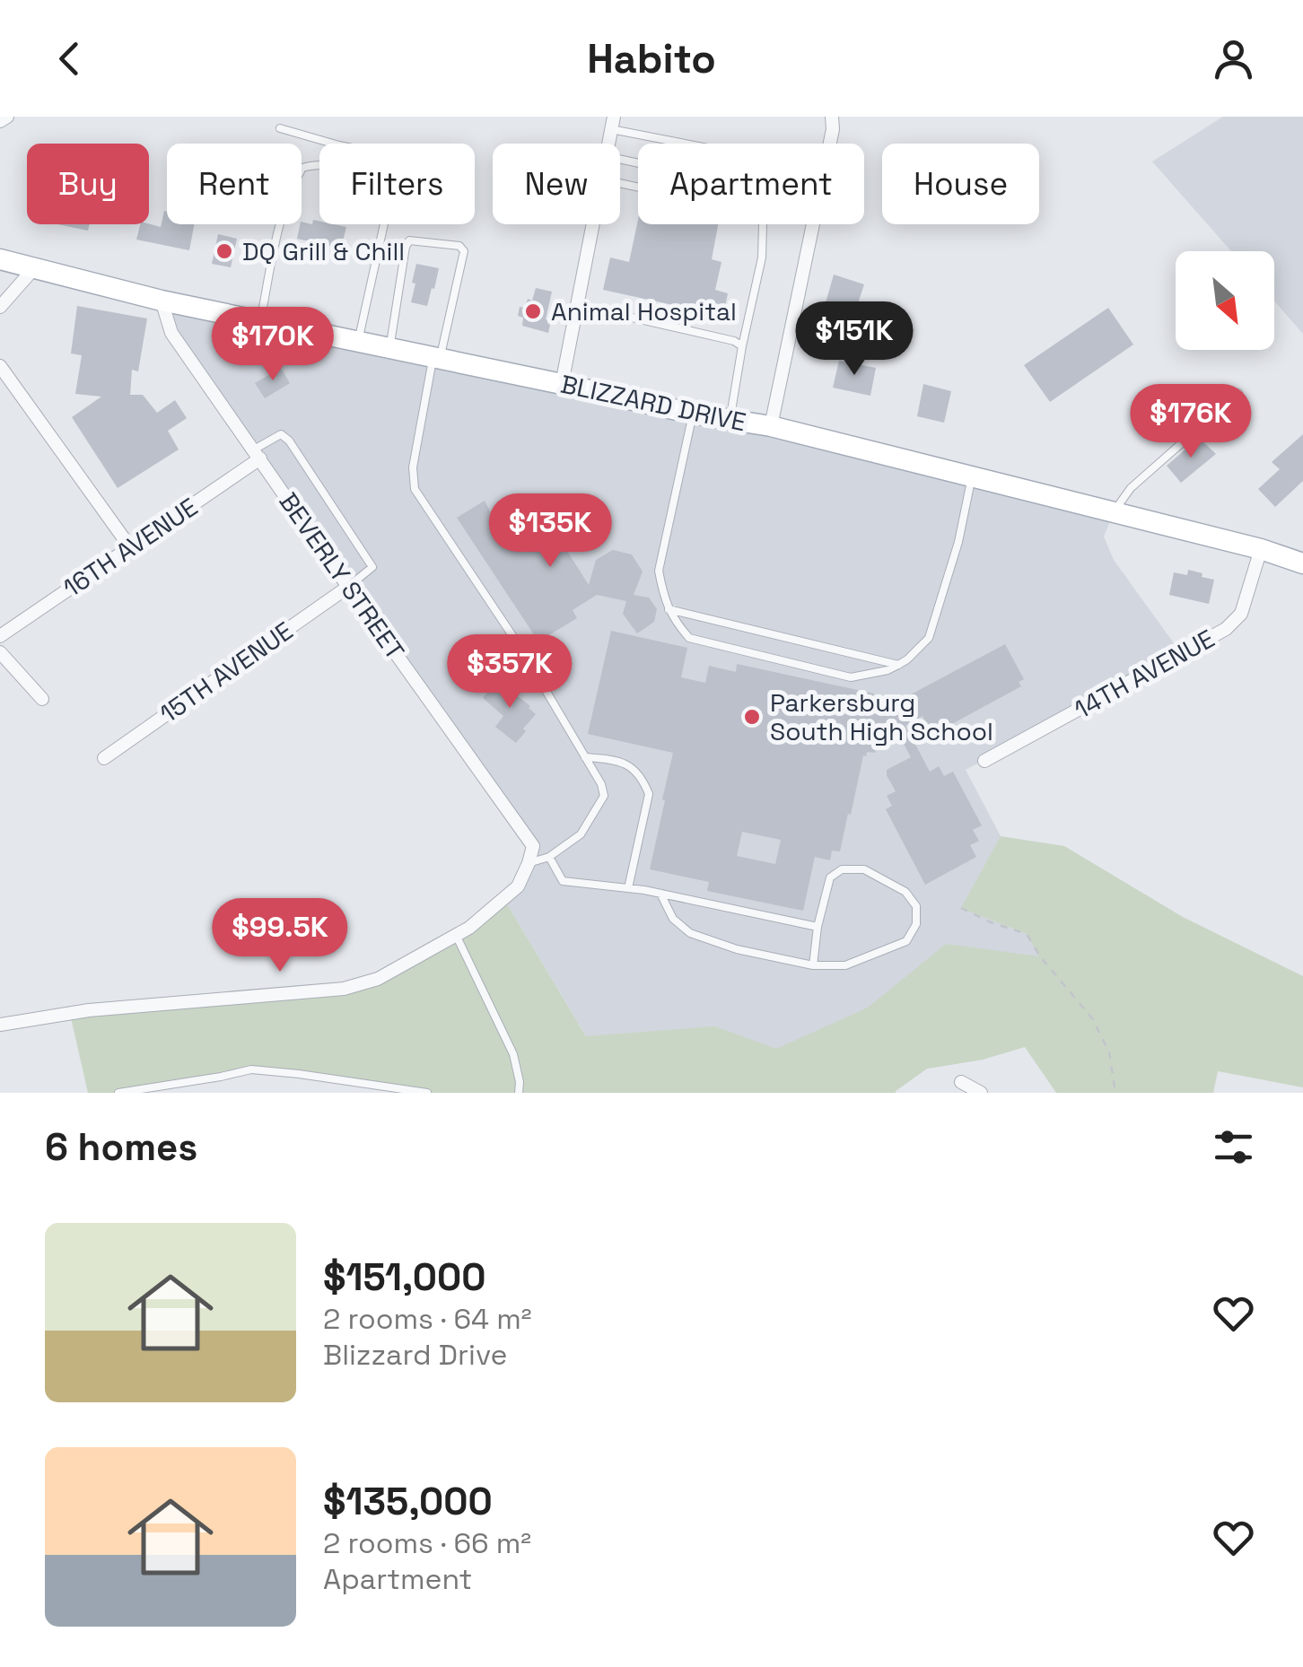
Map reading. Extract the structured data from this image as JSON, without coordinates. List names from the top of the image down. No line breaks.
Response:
{"streets":{"main road":["BLIZZARD DRIVE"],"street":["16TH AVENUE","BEVERLY STREET","15TH AVENUE","14TH AVENUE"]},"crossings":[["BLIZZARD DRIVE","BEVERLY STREET"],["BLIZZARD DRIVE","14TH AVENUE"],["16TH AVENUE","BEVERLY STREET"],["BEVERLY STREET","15TH AVENUE"]],"places":["DQ Grill & Chill","Animal Hospital","Parkersburg South High School"],"north":"bottom right","page":{"header":"Habito","chip":["Buy","Rent","Filters","New","Apartment","House"],"price":["$151K","$170K","$176K","$135K","$357K","$99.5K"],"heading":"6 homes","list":[{"name":"$151,000","note":"2 rooms · 64 m² · Blizzard Drive"},{"name":"$135,000","note":"2 rooms · 66 m² · Apartment"}]}}
